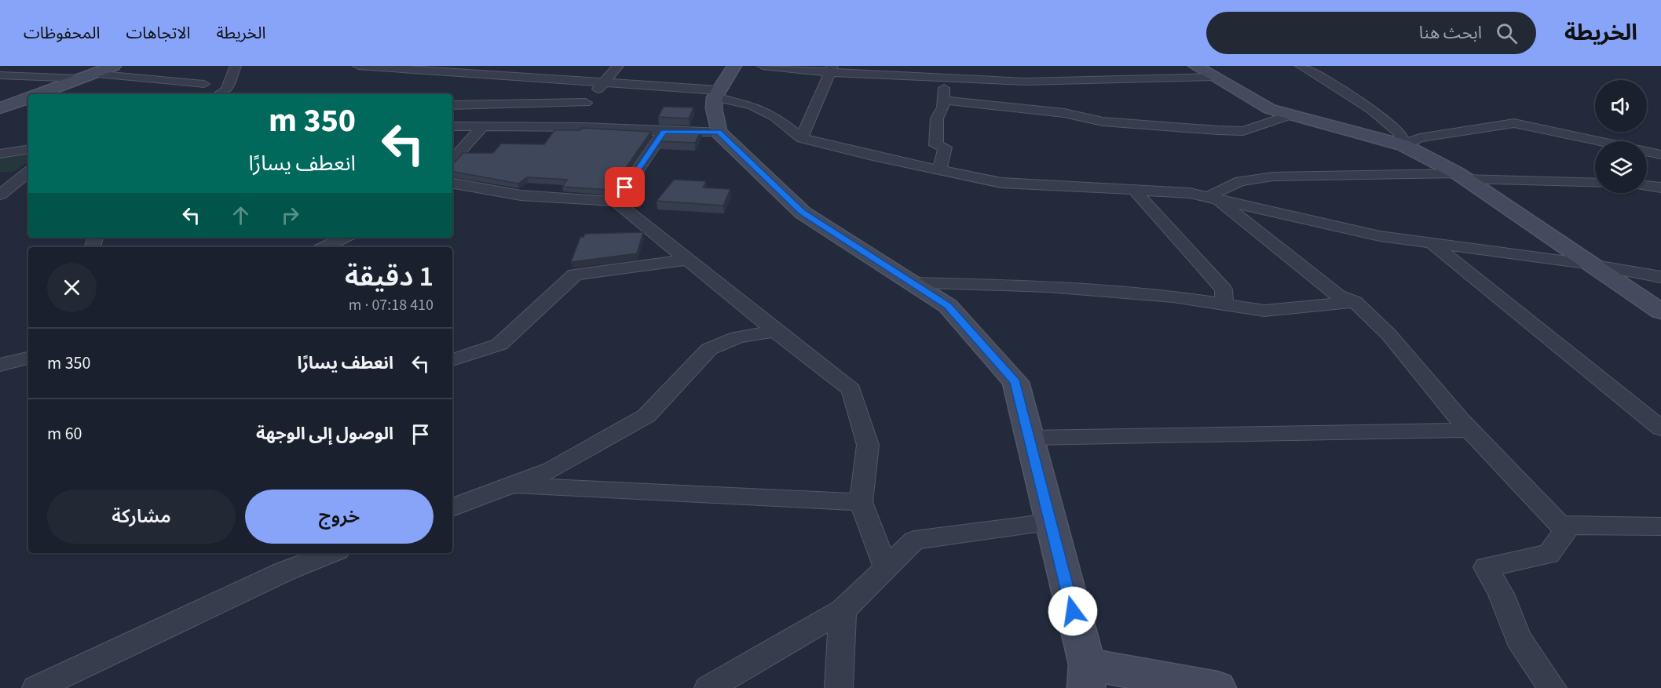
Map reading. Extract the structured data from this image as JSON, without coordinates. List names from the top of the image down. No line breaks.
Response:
{"page":{"header":"الخريطة","search":"ابحث هنا","nav":["الخريطة","الاتجاهات","المحفوظات"],"turn":["350 m","انعطف يسارًا"],"heading":["1 دقيقة","410 m · 07:18"],"list":[{"name":"انعطف يسارًا","value":"350 m"},{"name":"الوصول إلى الوجهة","value":"60 m"}],"buttons":["خروج","مشاركة"]}}
